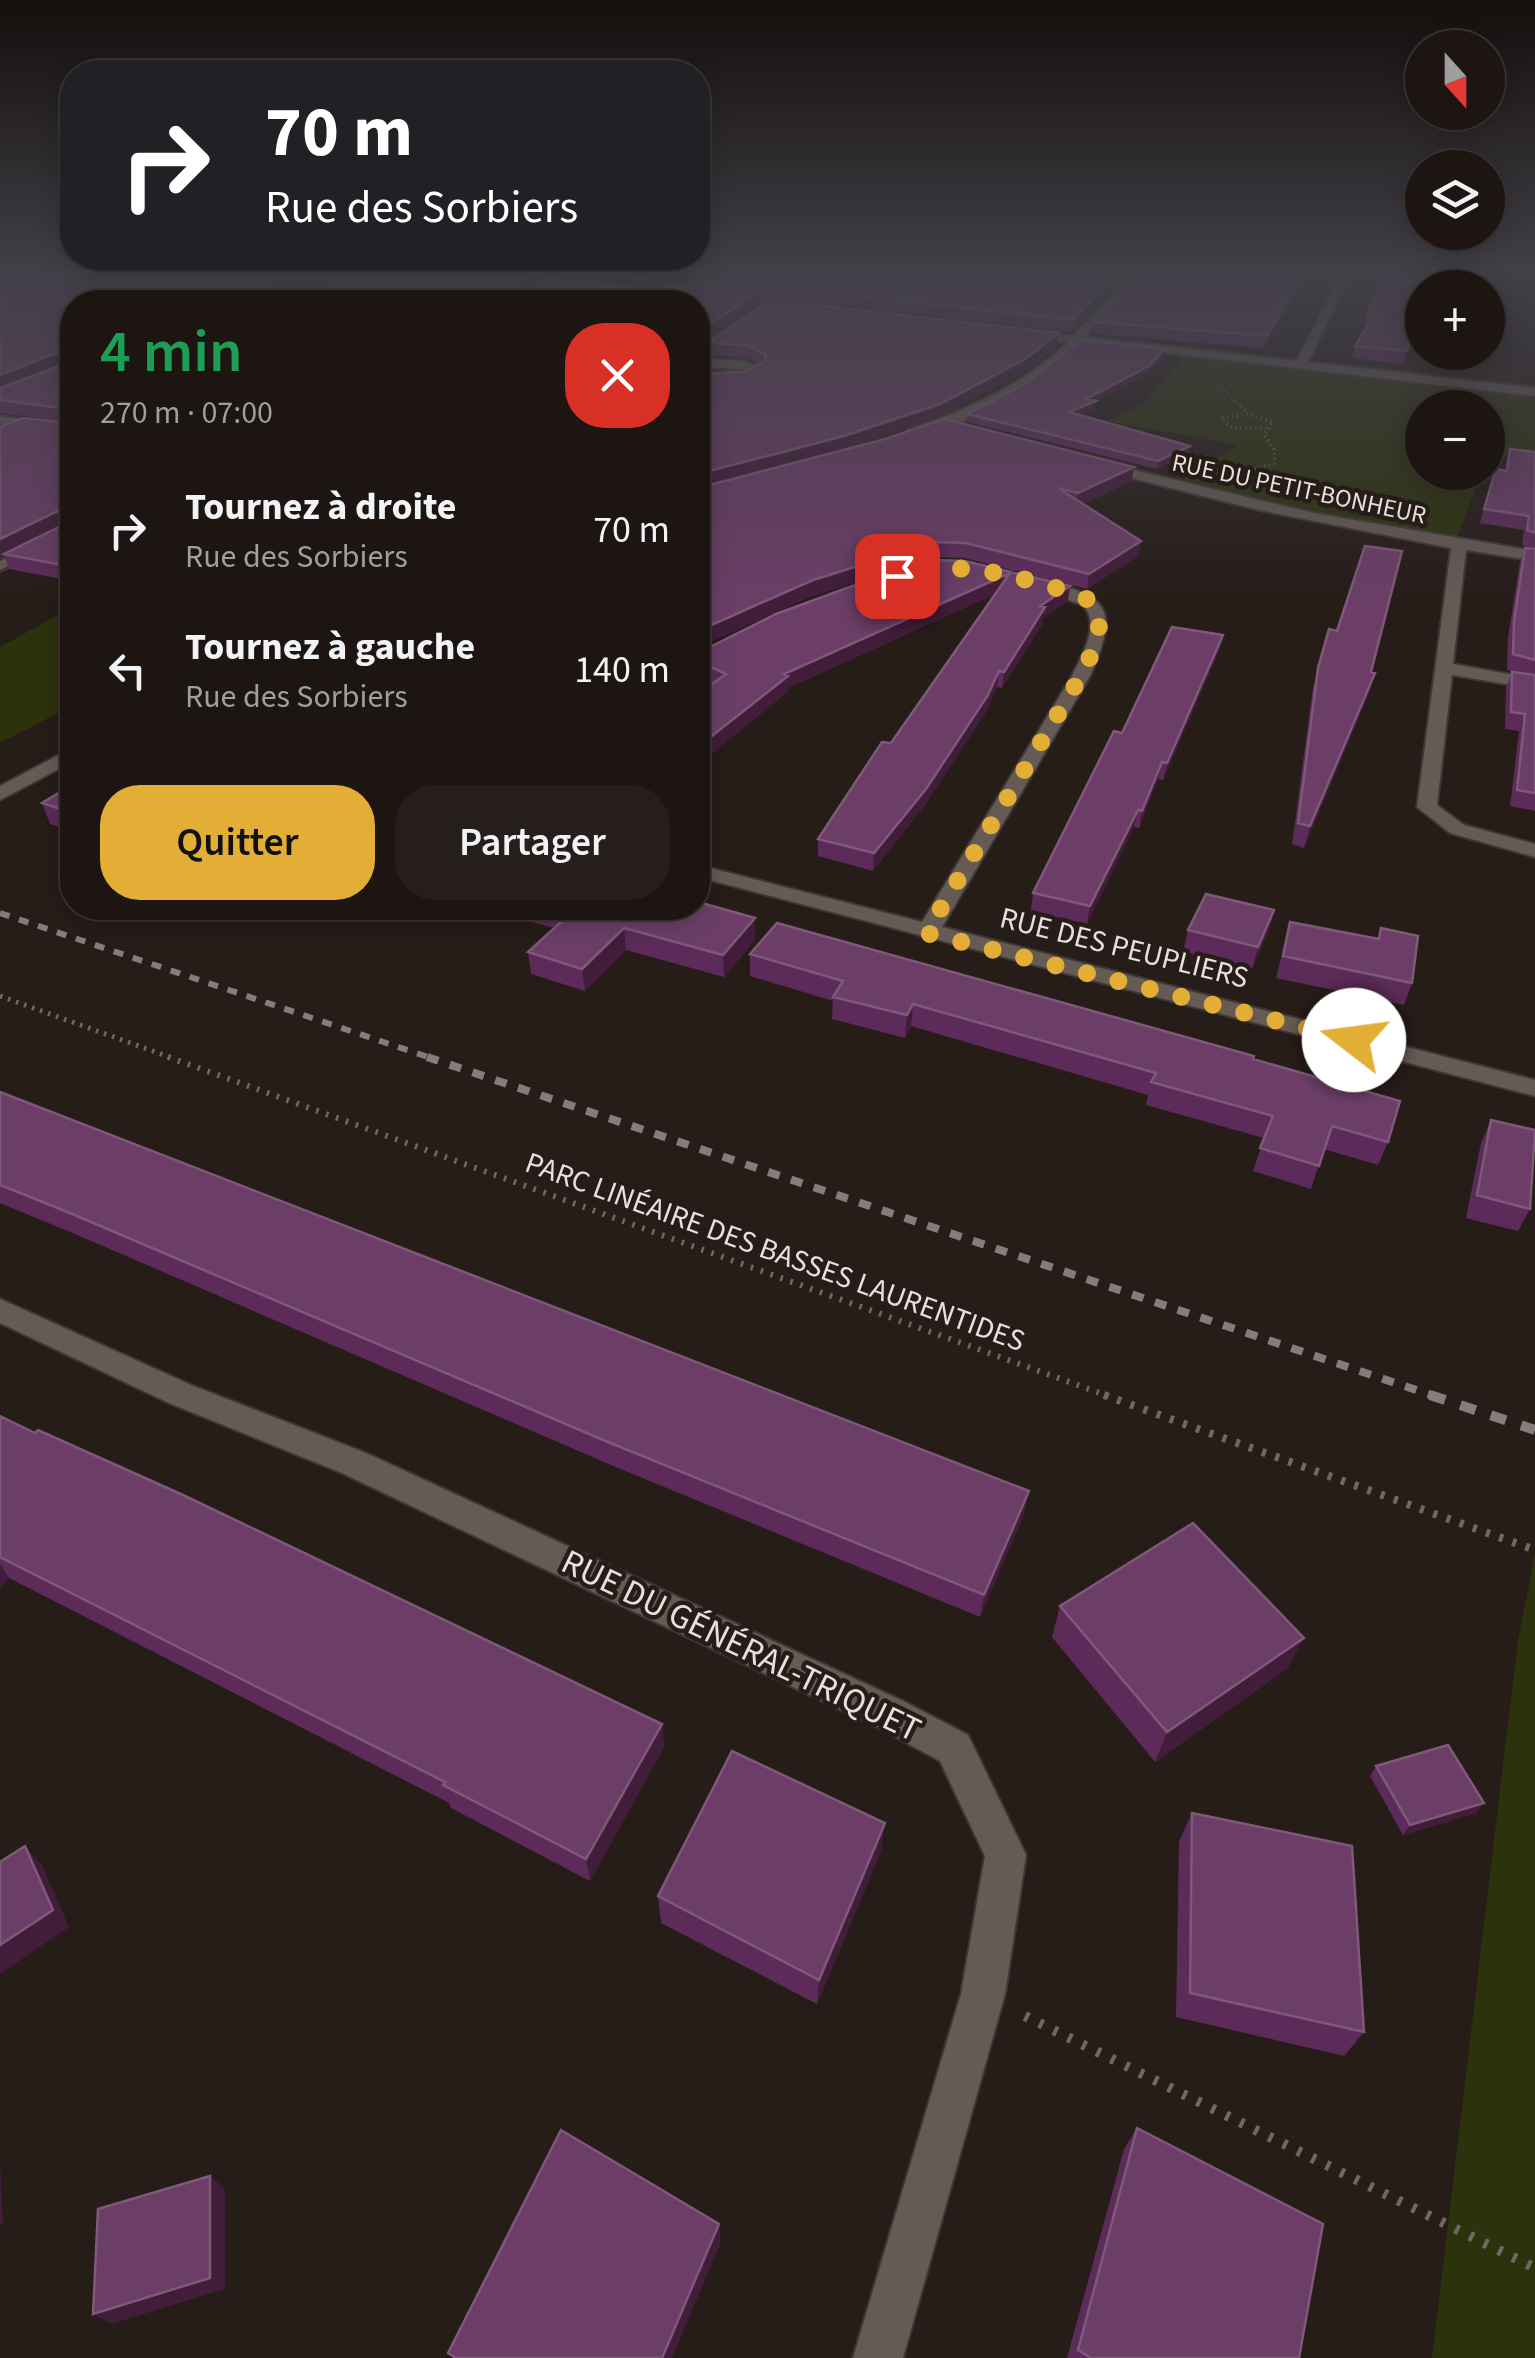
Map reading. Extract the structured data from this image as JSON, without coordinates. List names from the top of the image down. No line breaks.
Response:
{"streets":{"street":["RUE DU PETIT-BONHEUR","RUE DES PEUPLIERS","RUE DU GÉNÉRAL-TRIQUET"],"path":["PARC LINÉAIRE DES BASSES LAURENTIDES"]},"north":"bottom","page":{"map_buttons":["+","−"],"turn":["70 m","Rue des Sorbiers"],"heading":["4 min","270 m · 07:00"],"list":[{"name":"Tournez à droite","note":"Rue des Sorbiers","value":"70 m"},{"name":"Tournez à gauche","note":"Rue des Sorbiers","value":"140 m"}],"buttons":["Quitter","Partager"]}}
